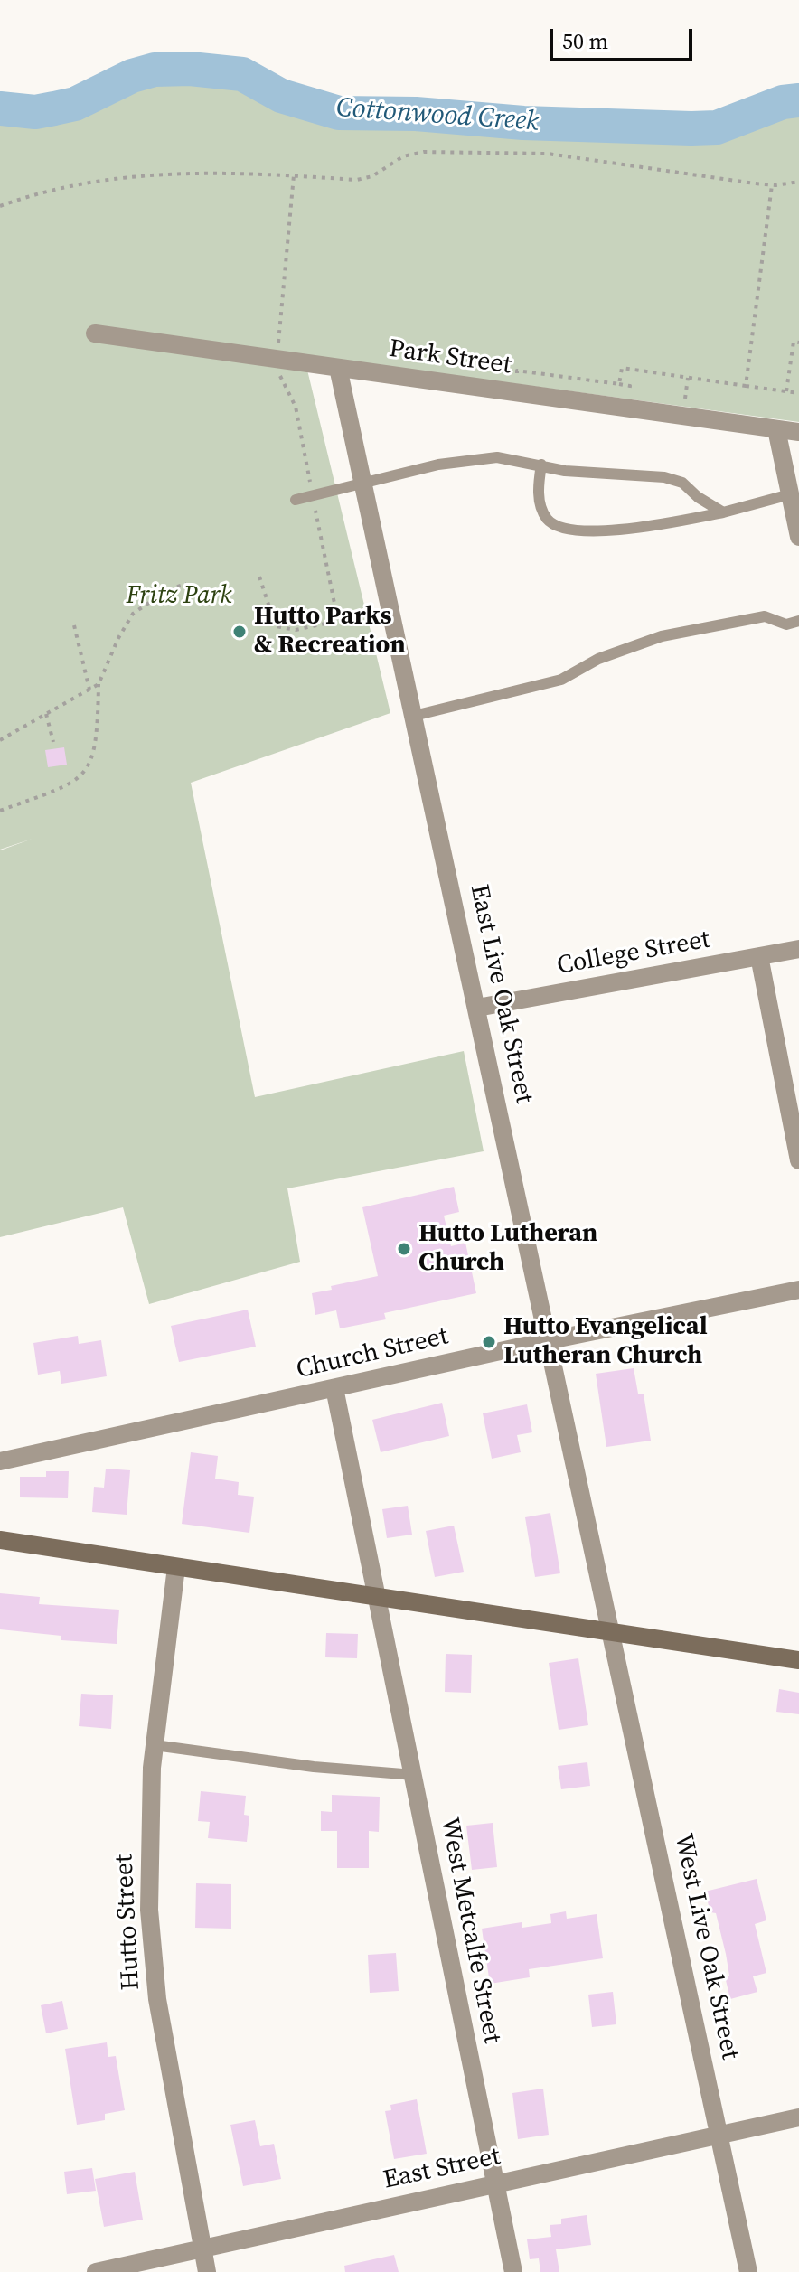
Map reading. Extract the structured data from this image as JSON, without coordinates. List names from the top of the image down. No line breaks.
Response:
{"streets":{"street":["Park Street","College Street","East Live Oak Street","Church Street","Hutto Street","West Metcalfe Street","West Live Oak Street","East Street"]},"crossings":[["Park Street","East Live Oak Street"],["College Street","East Live Oak Street"],["East Live Oak Street","Church Street"],["East Live Oak Street","West Live Oak Street"],["Church Street","West Metcalfe Street"],["Hutto Street","East Street"],["West Metcalfe Street","East Street"],["West Live Oak Street","East Street"]],"water":["Cottonwood Creek"],"parks":["Fritz Park"],"places":["Hutto Parks & Recreation","Hutto Lutheran Church","Hutto Evangelical Lutheran Church"],"scale_bar":"50 m"}
